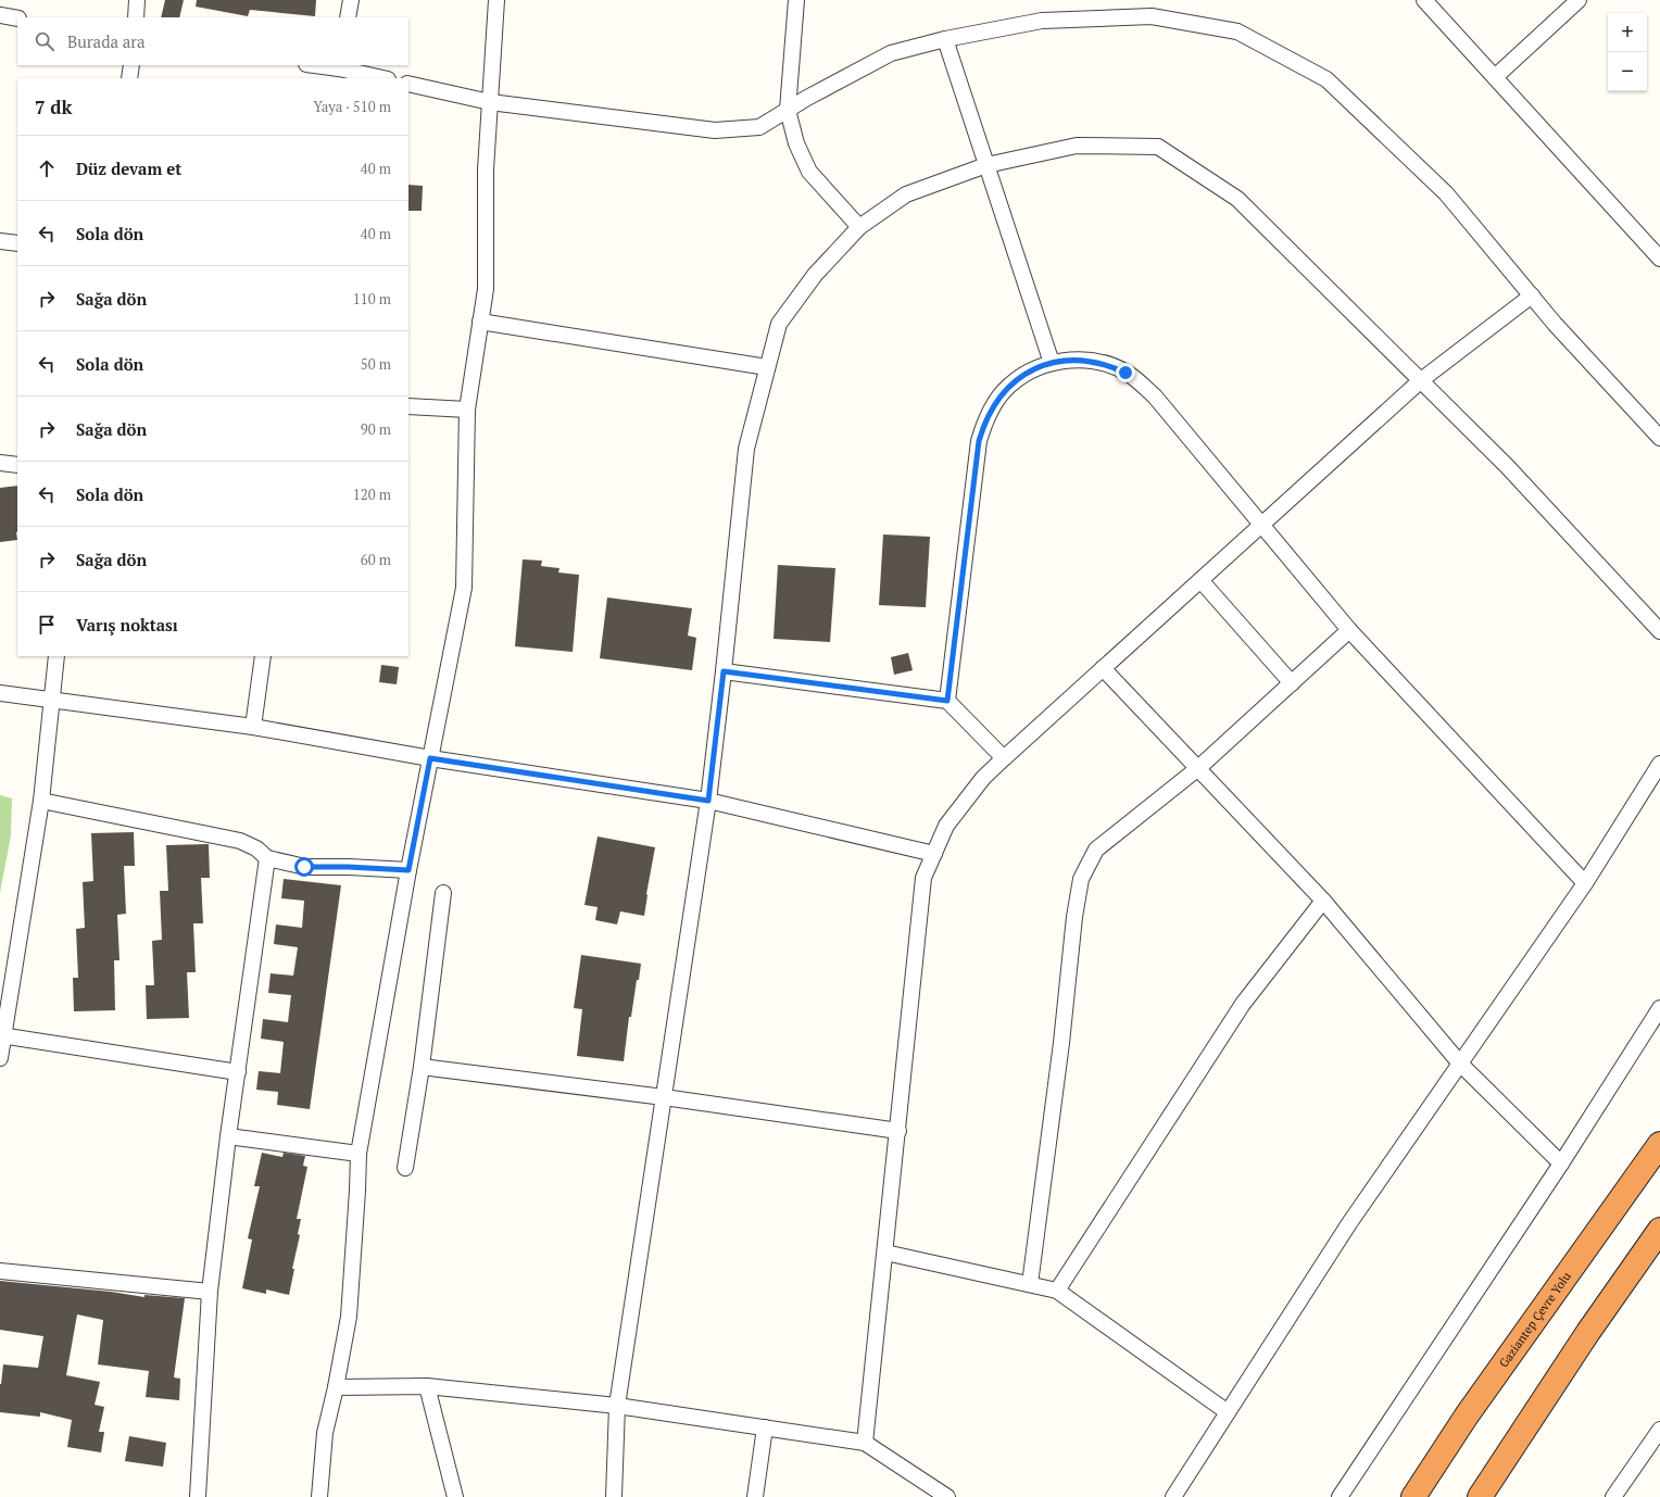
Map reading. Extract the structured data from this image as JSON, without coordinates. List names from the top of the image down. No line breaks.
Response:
{"streets":{"highway":["Gaziantep Çevre Yolu"]},"page":{"map_buttons":["+","−"],"search":"Burada ara","heading":["7 dk","Yaya · 510 m"],"list":[["Düz devam et","40 m"],["Sola dön","40 m"],["Sağa dön","110 m"],["Sola dön","50 m"],["Sağa dön","90 m"],["Sola dön","120 m"],["Sağa dön","60 m"],"Varış noktası"]}}
